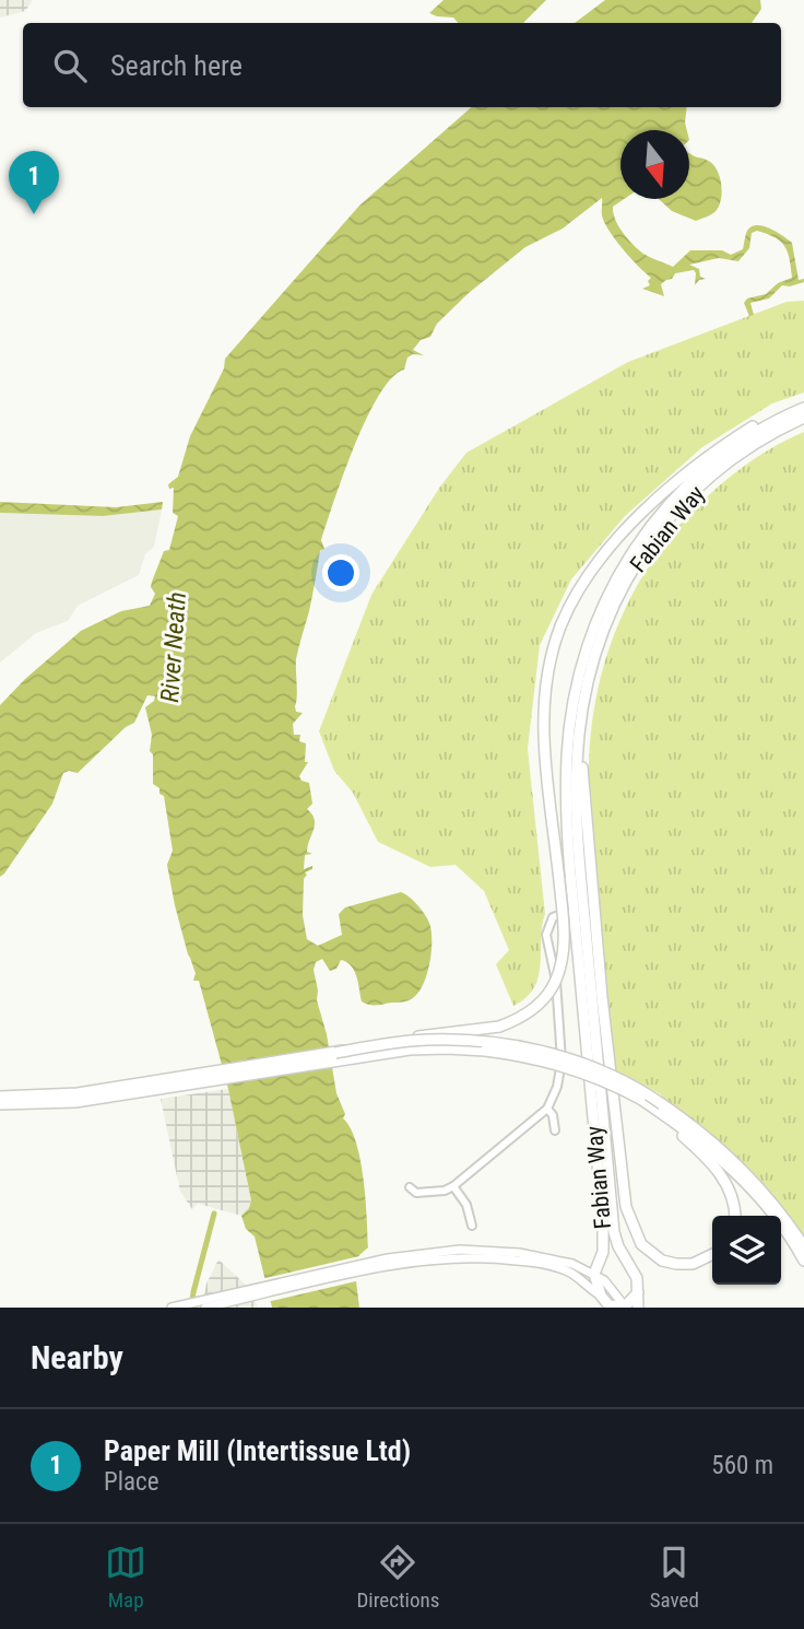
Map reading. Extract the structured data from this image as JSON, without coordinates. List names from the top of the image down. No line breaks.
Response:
{"streets":{"highway":["Fabian Way"]},"water":["River Neath"],"north":"bottom","page":{"search":"Search here","pins":"1","heading":"Nearby","list":[{"mark":"1","name":"Paper Mill (Intertissue Ltd)","note":"Place","value":"560 m"}],"nav":["Map","Directions","Saved"]}}
